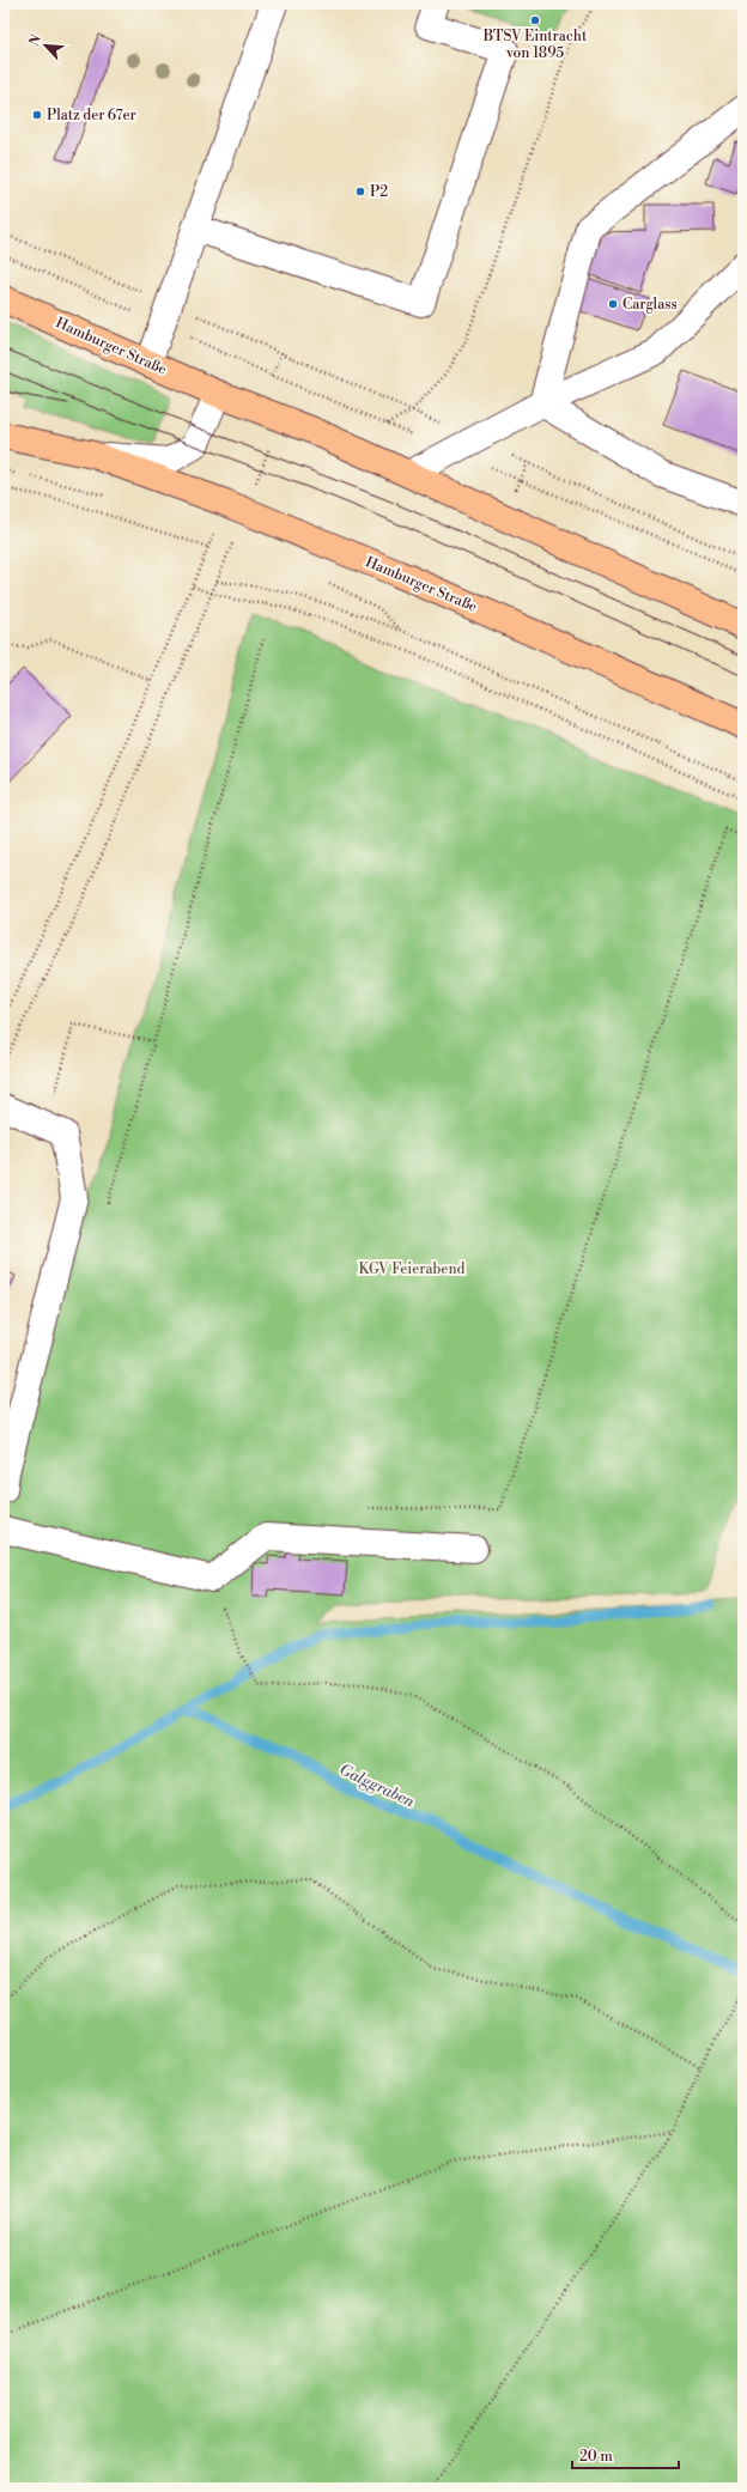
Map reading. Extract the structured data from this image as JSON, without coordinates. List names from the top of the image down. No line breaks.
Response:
{"streets":{"main road":["Hamburger Straße"]},"water":["Galggraben"],"parks":["KGV Feierabend"],"places":["BTSV Eintracht von 1895","Platz der 67er","P2","Carglass"],"scale_bar":"20 m","north":"top left"}
